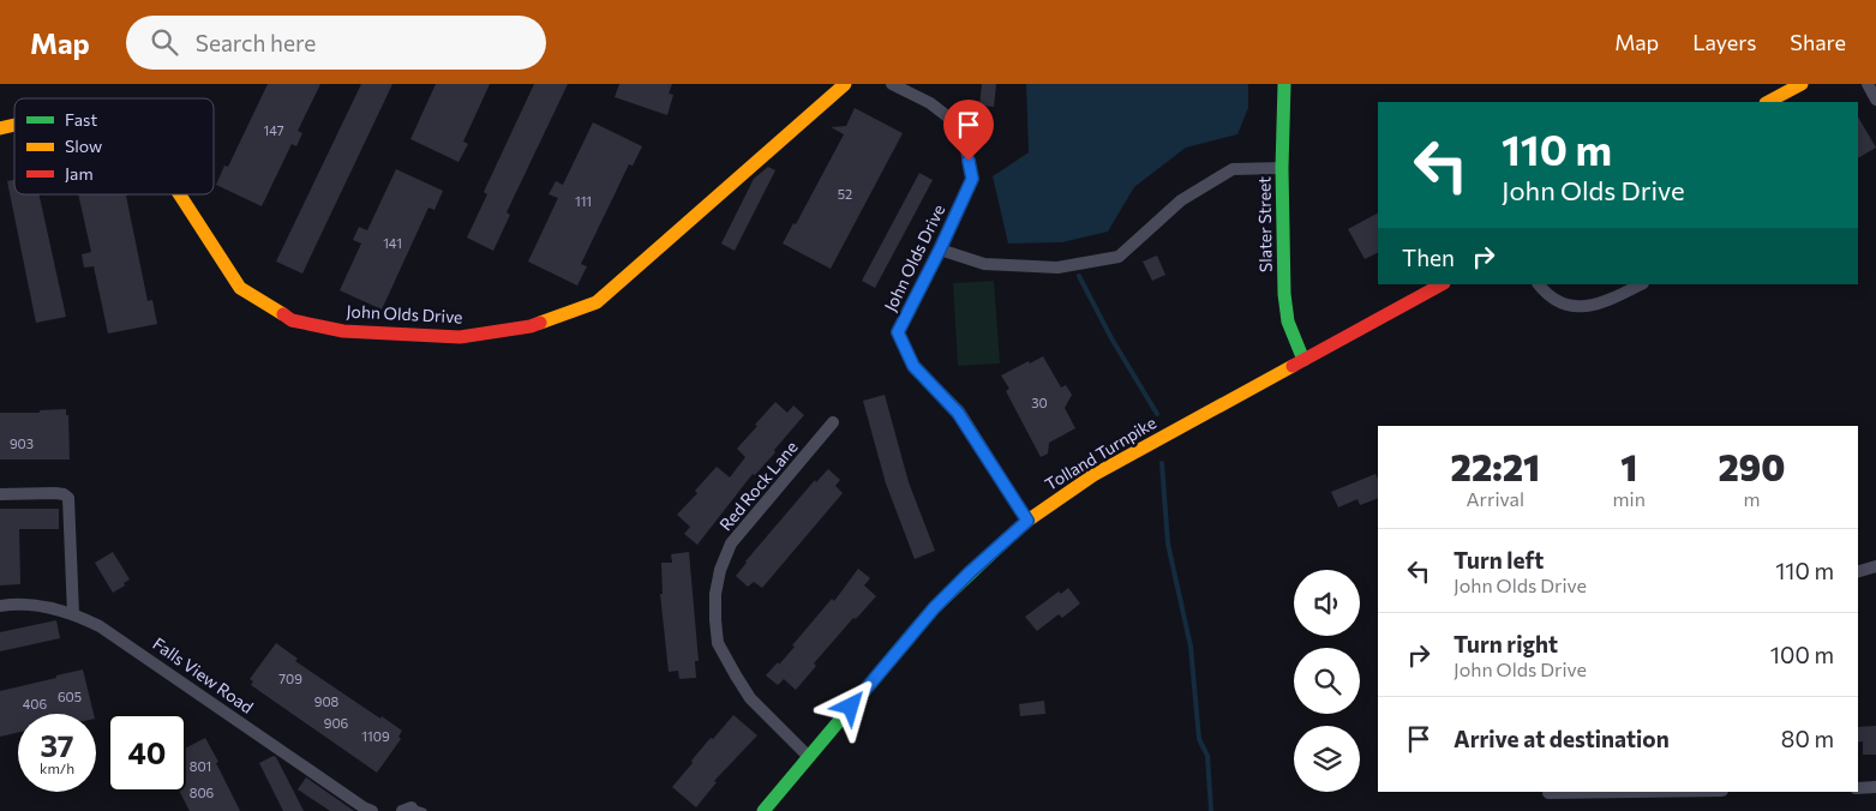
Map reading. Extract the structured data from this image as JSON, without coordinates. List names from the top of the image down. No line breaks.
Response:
{"streets":{"street":["Slater Street","John Olds Drive","Tolland Turnpike","Red Rock Lane","Falls View Road"]},"crossings":[["Slater Street","Tolland Turnpike"],["John Olds Drive","Tolland Turnpike"],["Tolland Turnpike","Red Rock Lane"]],"house_numbers":["147","52","111","141","30","903","709","605","908","406","906","1109","801","806"],"legend":["Fast","Slow","Jam"],"page":{"header":"Map","search":"Search here","nav":["Map","Layers","Share"],"turn":["110 m","John Olds Drive"],"then":"Then","eta":["22:21","Arrival","1","min","290","m"],"list":[{"name":"Turn left","note":"John Olds Drive","value":"110 m"},{"name":"Turn right","note":"John Olds Drive","value":"100 m"},{"name":"Arrive at destination","value":"80 m"}],"speed":"37 km/h","limit":"40"}}
